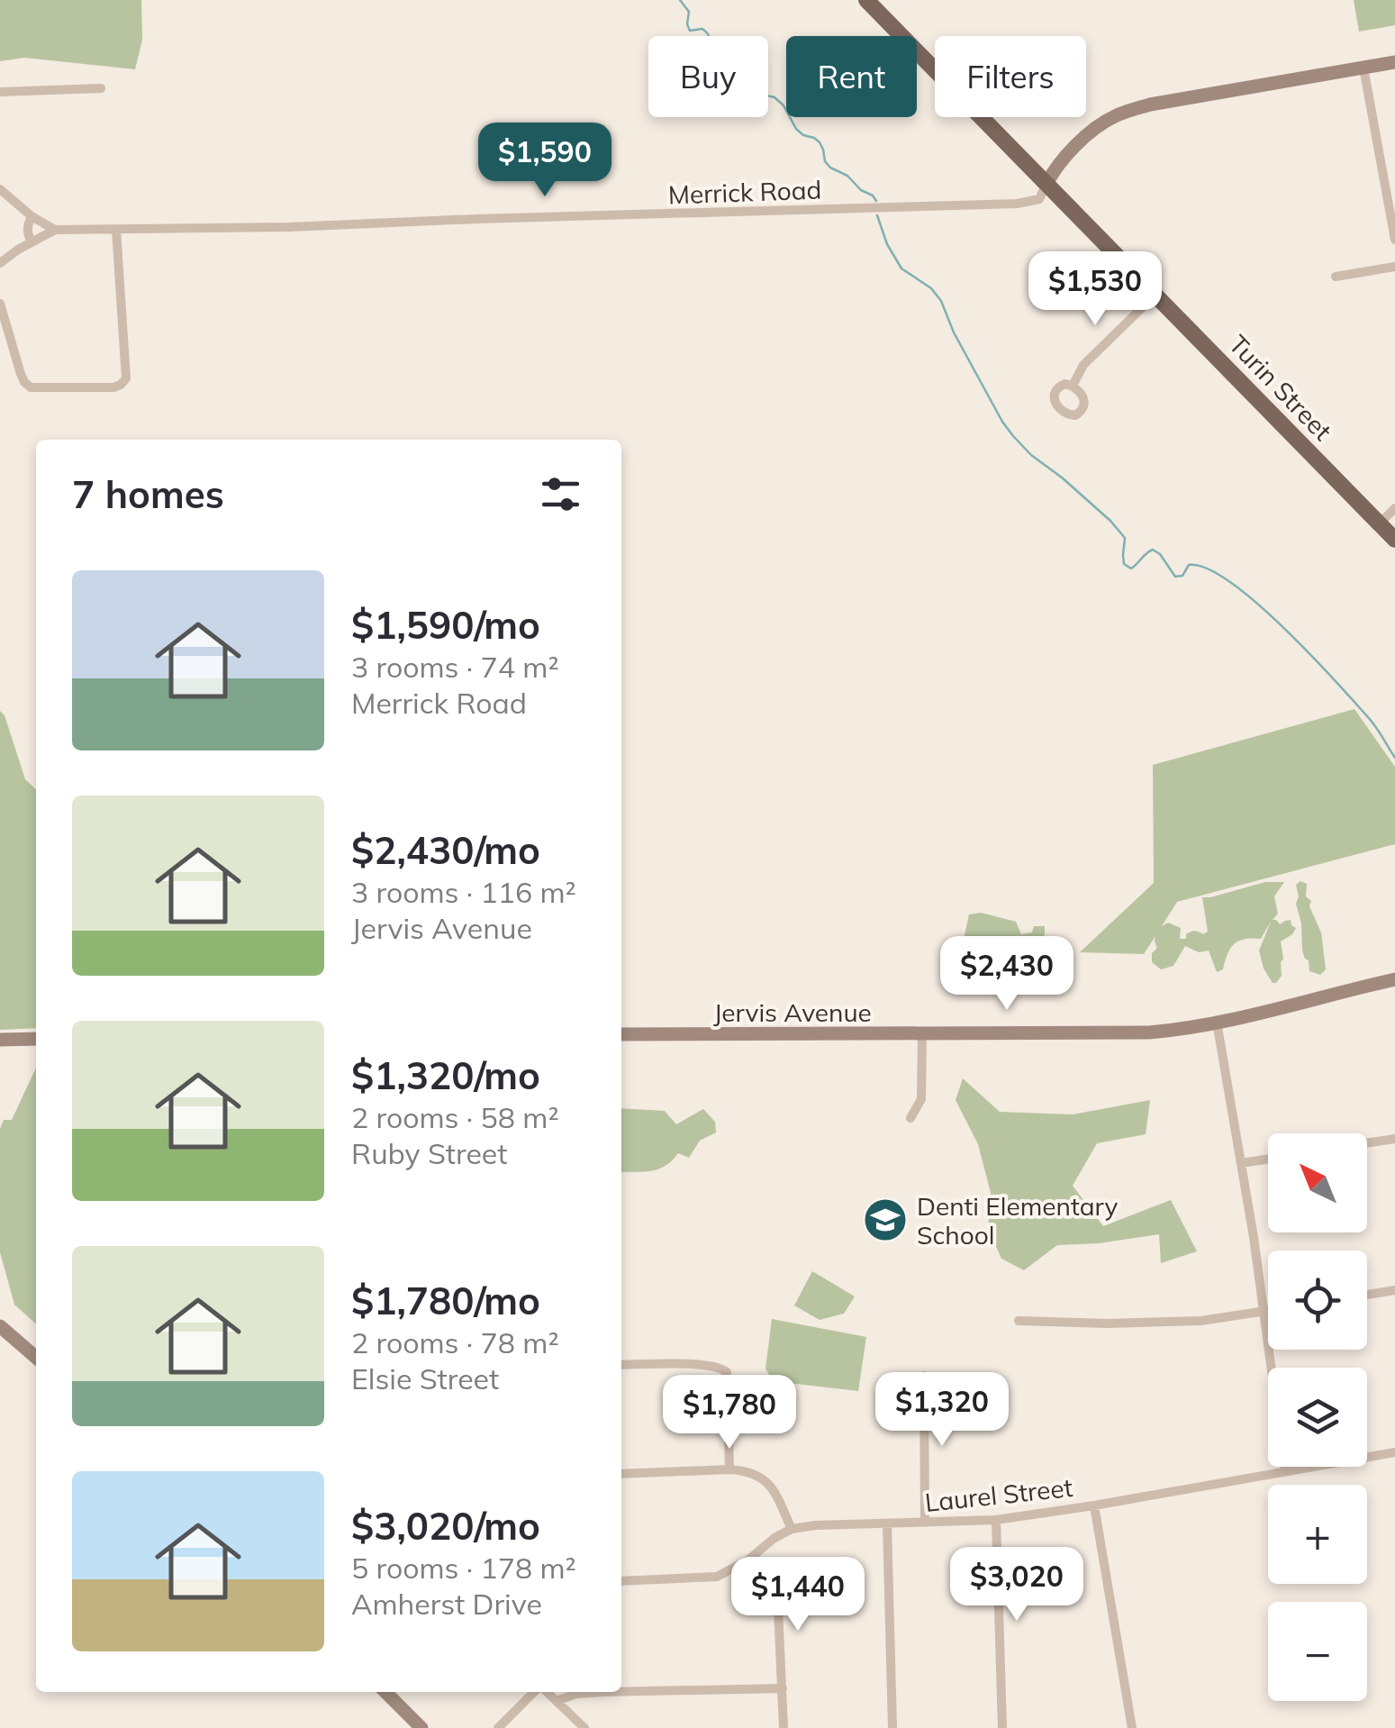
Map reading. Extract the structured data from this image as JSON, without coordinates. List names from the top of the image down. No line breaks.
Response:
{"streets":{"main road":["Turin Street"],"street":["Merrick Road","Jervis Avenue","Laurel Street"]},"crossings":[["Merrick Road","Turin Street"]],"places":{"school or university":["Denti Elementary School"]},"north":"top left","page":{"chip":["Buy","Rent","Filters"],"price":["$1,590","$1,530","$2,430","$1,320","$1,780","$3,020","$1,440"],"heading":"7 homes","list":[{"name":"$1,590/mo","note":"3 rooms · 74 m² · Merrick Road"},{"name":"$2,430/mo","note":"3 rooms · 116 m² · Jervis Avenue"},{"name":"$1,320/mo","note":"2 rooms · 58 m² · Ruby Street"},{"name":"$1,780/mo","note":"2 rooms · 78 m² · Elsie Street"},{"name":"$3,020/mo","note":"5 rooms · 178 m² · Amherst Drive"}],"map_buttons":["+","−"]}}
